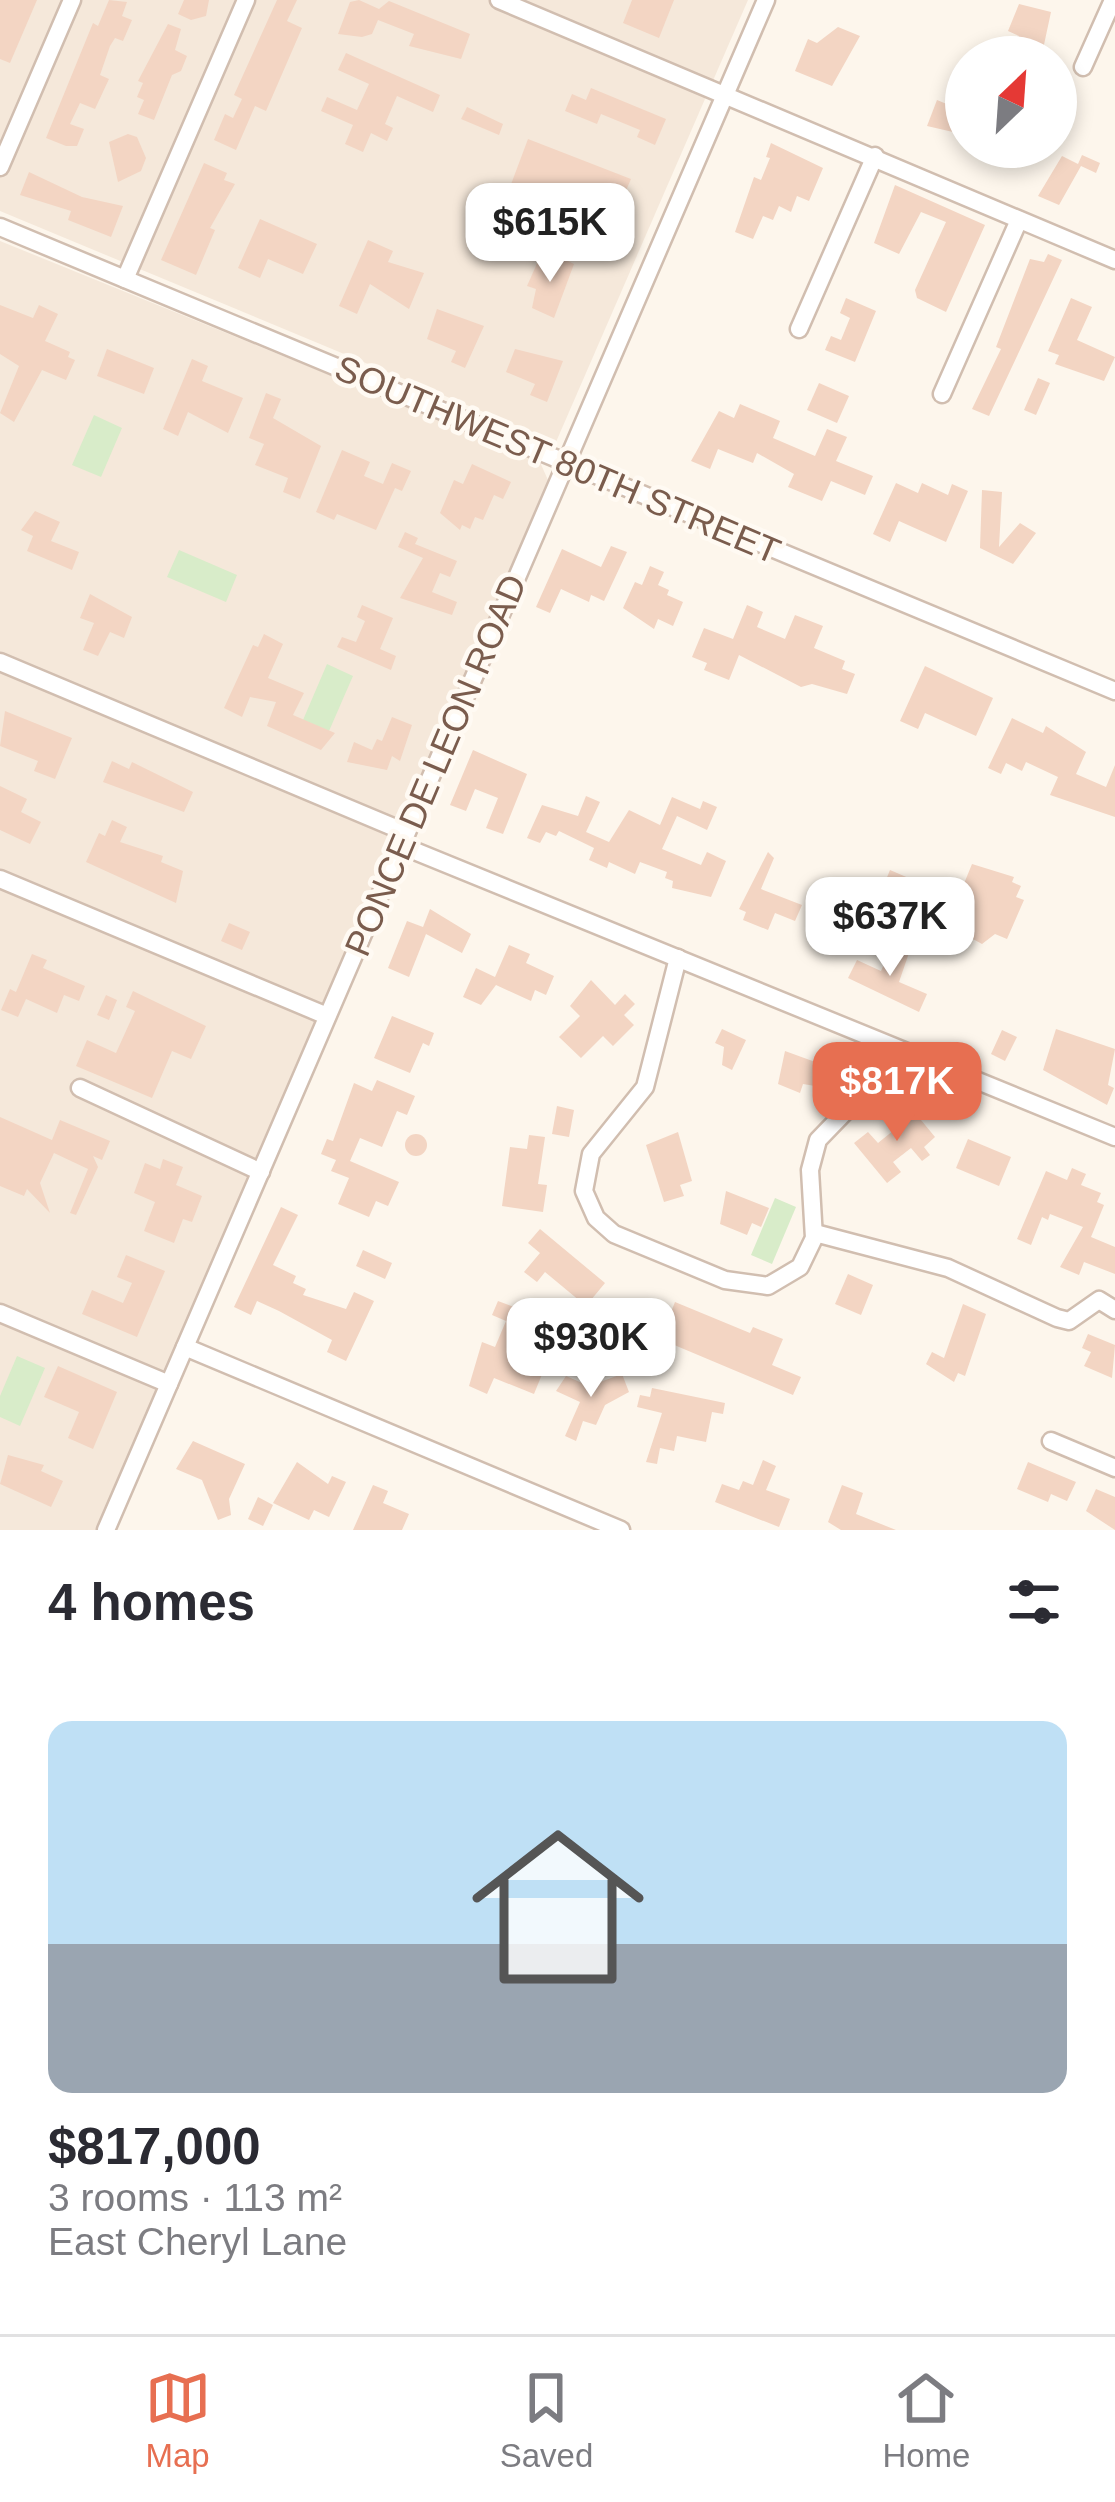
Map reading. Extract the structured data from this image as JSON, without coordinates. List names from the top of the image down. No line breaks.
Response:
{"streets":{"street":["SOUTHWEST 80TH STREET","PONCE DE LEON ROAD"]},"crossings":[["SOUTHWEST 80TH STREET","PONCE DE LEON ROAD"]],"north":"top right","page":{"price":["$615K","$637K","$817K","$930K"],"heading":"4 homes","list":[{"name":"$817,000","note":"3 rooms · 113 m² · East Cheryl Lane"}],"tabs":["Map","Saved","Home"]}}
